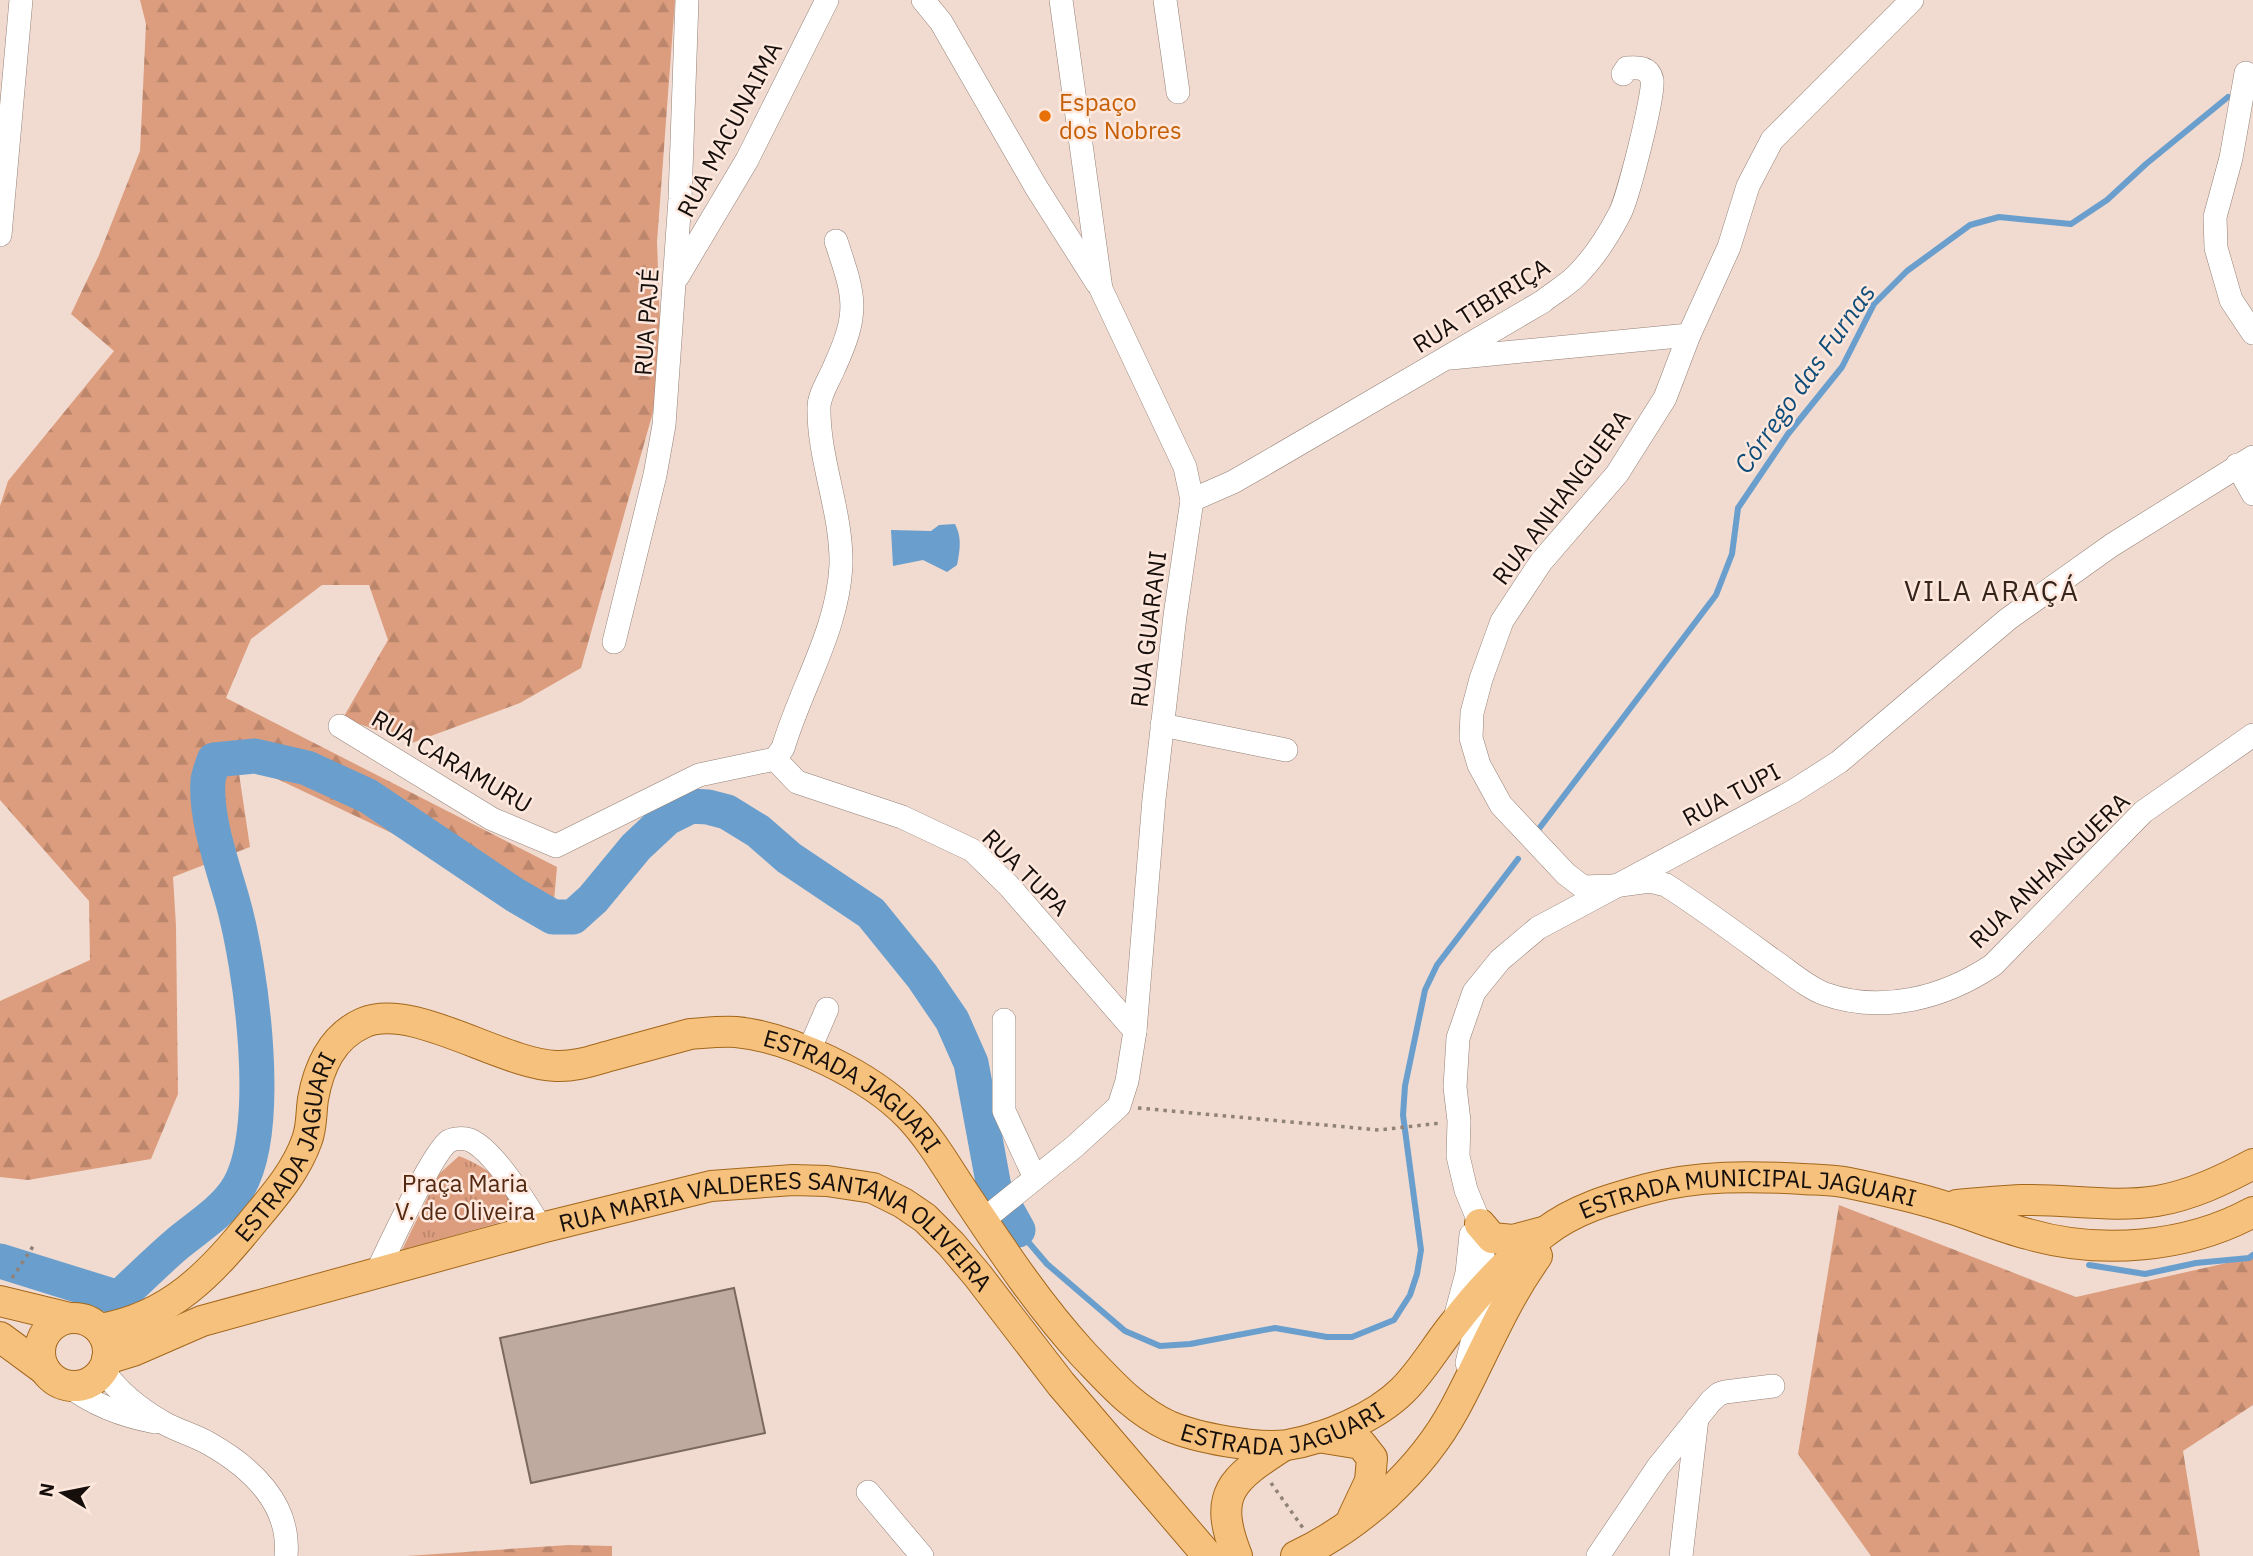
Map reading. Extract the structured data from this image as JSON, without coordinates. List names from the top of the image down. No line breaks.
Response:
{"streets":{"main road":["ESTRADA JAGUARI","ESTRADA MUNICIPAL JAGUARI","RUA MARIA VALDERES SANTANA OLIVEIRA"],"street":["RUA MACUNAIMA","RUA TIBIRIÇA","RUA PAJÉ","RUA ANHANGUERA","RUA GUARANI","RUA CARAMURU","RUA TUPI","RUA TUPA"]},"crossings":[["RUA MACUNAIMA","RUA PAJÉ"],["RUA TIBIRIÇA","RUA GUARANI"],["RUA ANHANGUERA","RUA TUPI"],["RUA GUARANI","RUA TUPA"],["RUA CARAMURU","RUA TUPA"],["RUA TUPI","ESTRADA JAGUARI"],["ESTRADA JAGUARI","ESTRADA MUNICIPAL JAGUARI"],["ESTRADA JAGUARI","RUA MARIA VALDERES SANTANA OLIVEIRA"]],"districts":["VILA ARAÇÁ"],"water":["Córrego das Furnas"],"parks":["Praça Maria V. de Oliveira"],"places":["Espaço dos Nobres"],"north":"left"}
